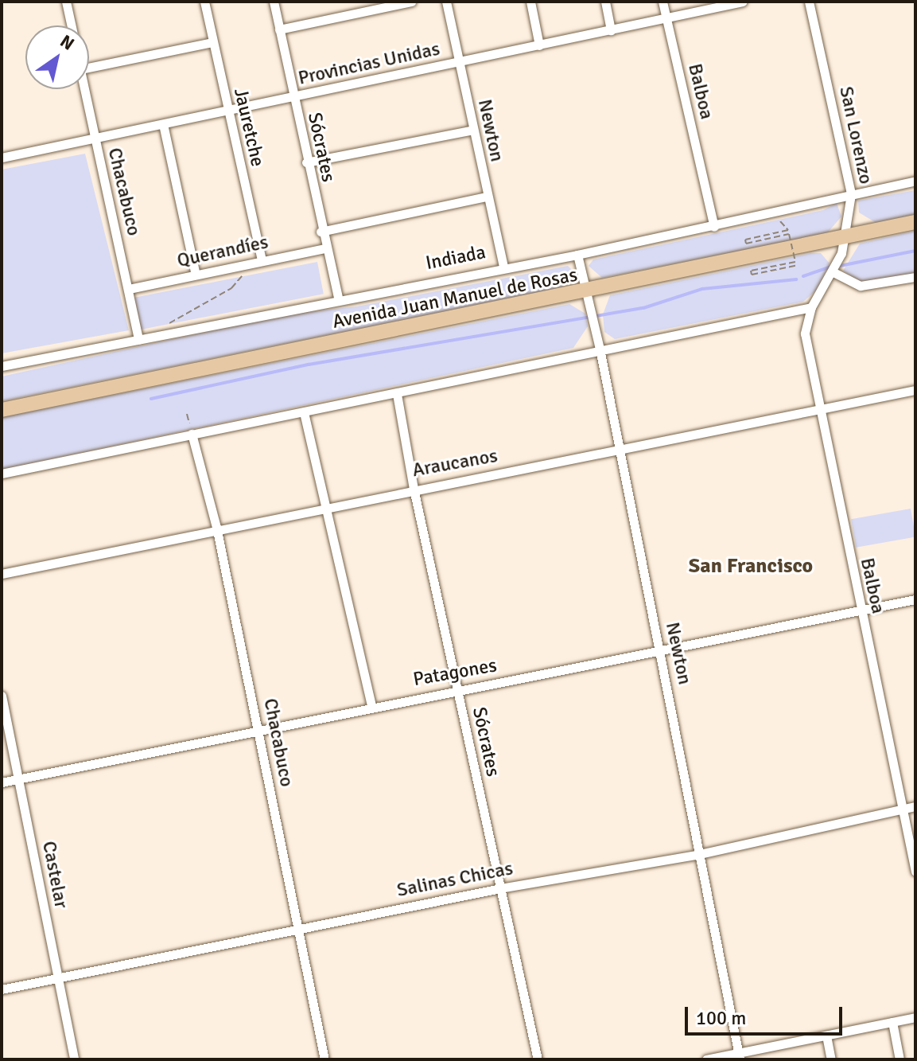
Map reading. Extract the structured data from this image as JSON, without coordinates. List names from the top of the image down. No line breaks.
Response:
{"streets":{"main road":["Avenida Juan Manuel de Rosas"],"street":["Provincias Unidas","Balboa","Jauretche","Newton","San Lorenzo","Sócrates","Chacabuco","Querandíes","Indiada","Araucanos","Patagones","Castelar","Salinas Chicas"]},"crossings":[["Provincias Unidas","Balboa"],["Provincias Unidas","Jauretche"],["Provincias Unidas","Newton"],["Provincias Unidas","Sócrates"],["Provincias Unidas","Chacabuco"],["Balboa","San Lorenzo"],["Balboa","Indiada"],["Balboa","Araucanos"],["Balboa","Patagones"],["Balboa","Salinas Chicas"],["Jauretche","Querandíes"],["Newton","Indiada"],["Newton","Avenida Juan Manuel de Rosas"],["Newton","Araucanos"],["Newton","Patagones"],["Newton","Salinas Chicas"],["San Lorenzo","Indiada"],["San Lorenzo","Avenida Juan Manuel de Rosas"],["Sócrates","Querandíes"],["Sócrates","Indiada"],["Sócrates","Araucanos"],["Sócrates","Patagones"],["Sócrates","Salinas Chicas"],["Chacabuco","Querandíes"],["Chacabuco","Indiada"],["Chacabuco","Araucanos"],["Chacabuco","Patagones"],["Chacabuco","Salinas Chicas"],["Patagones","Castelar"],["Castelar","Salinas Chicas"]],"districts":["San Francisco"],"scale_bar":"100 m","north":"top right"}
